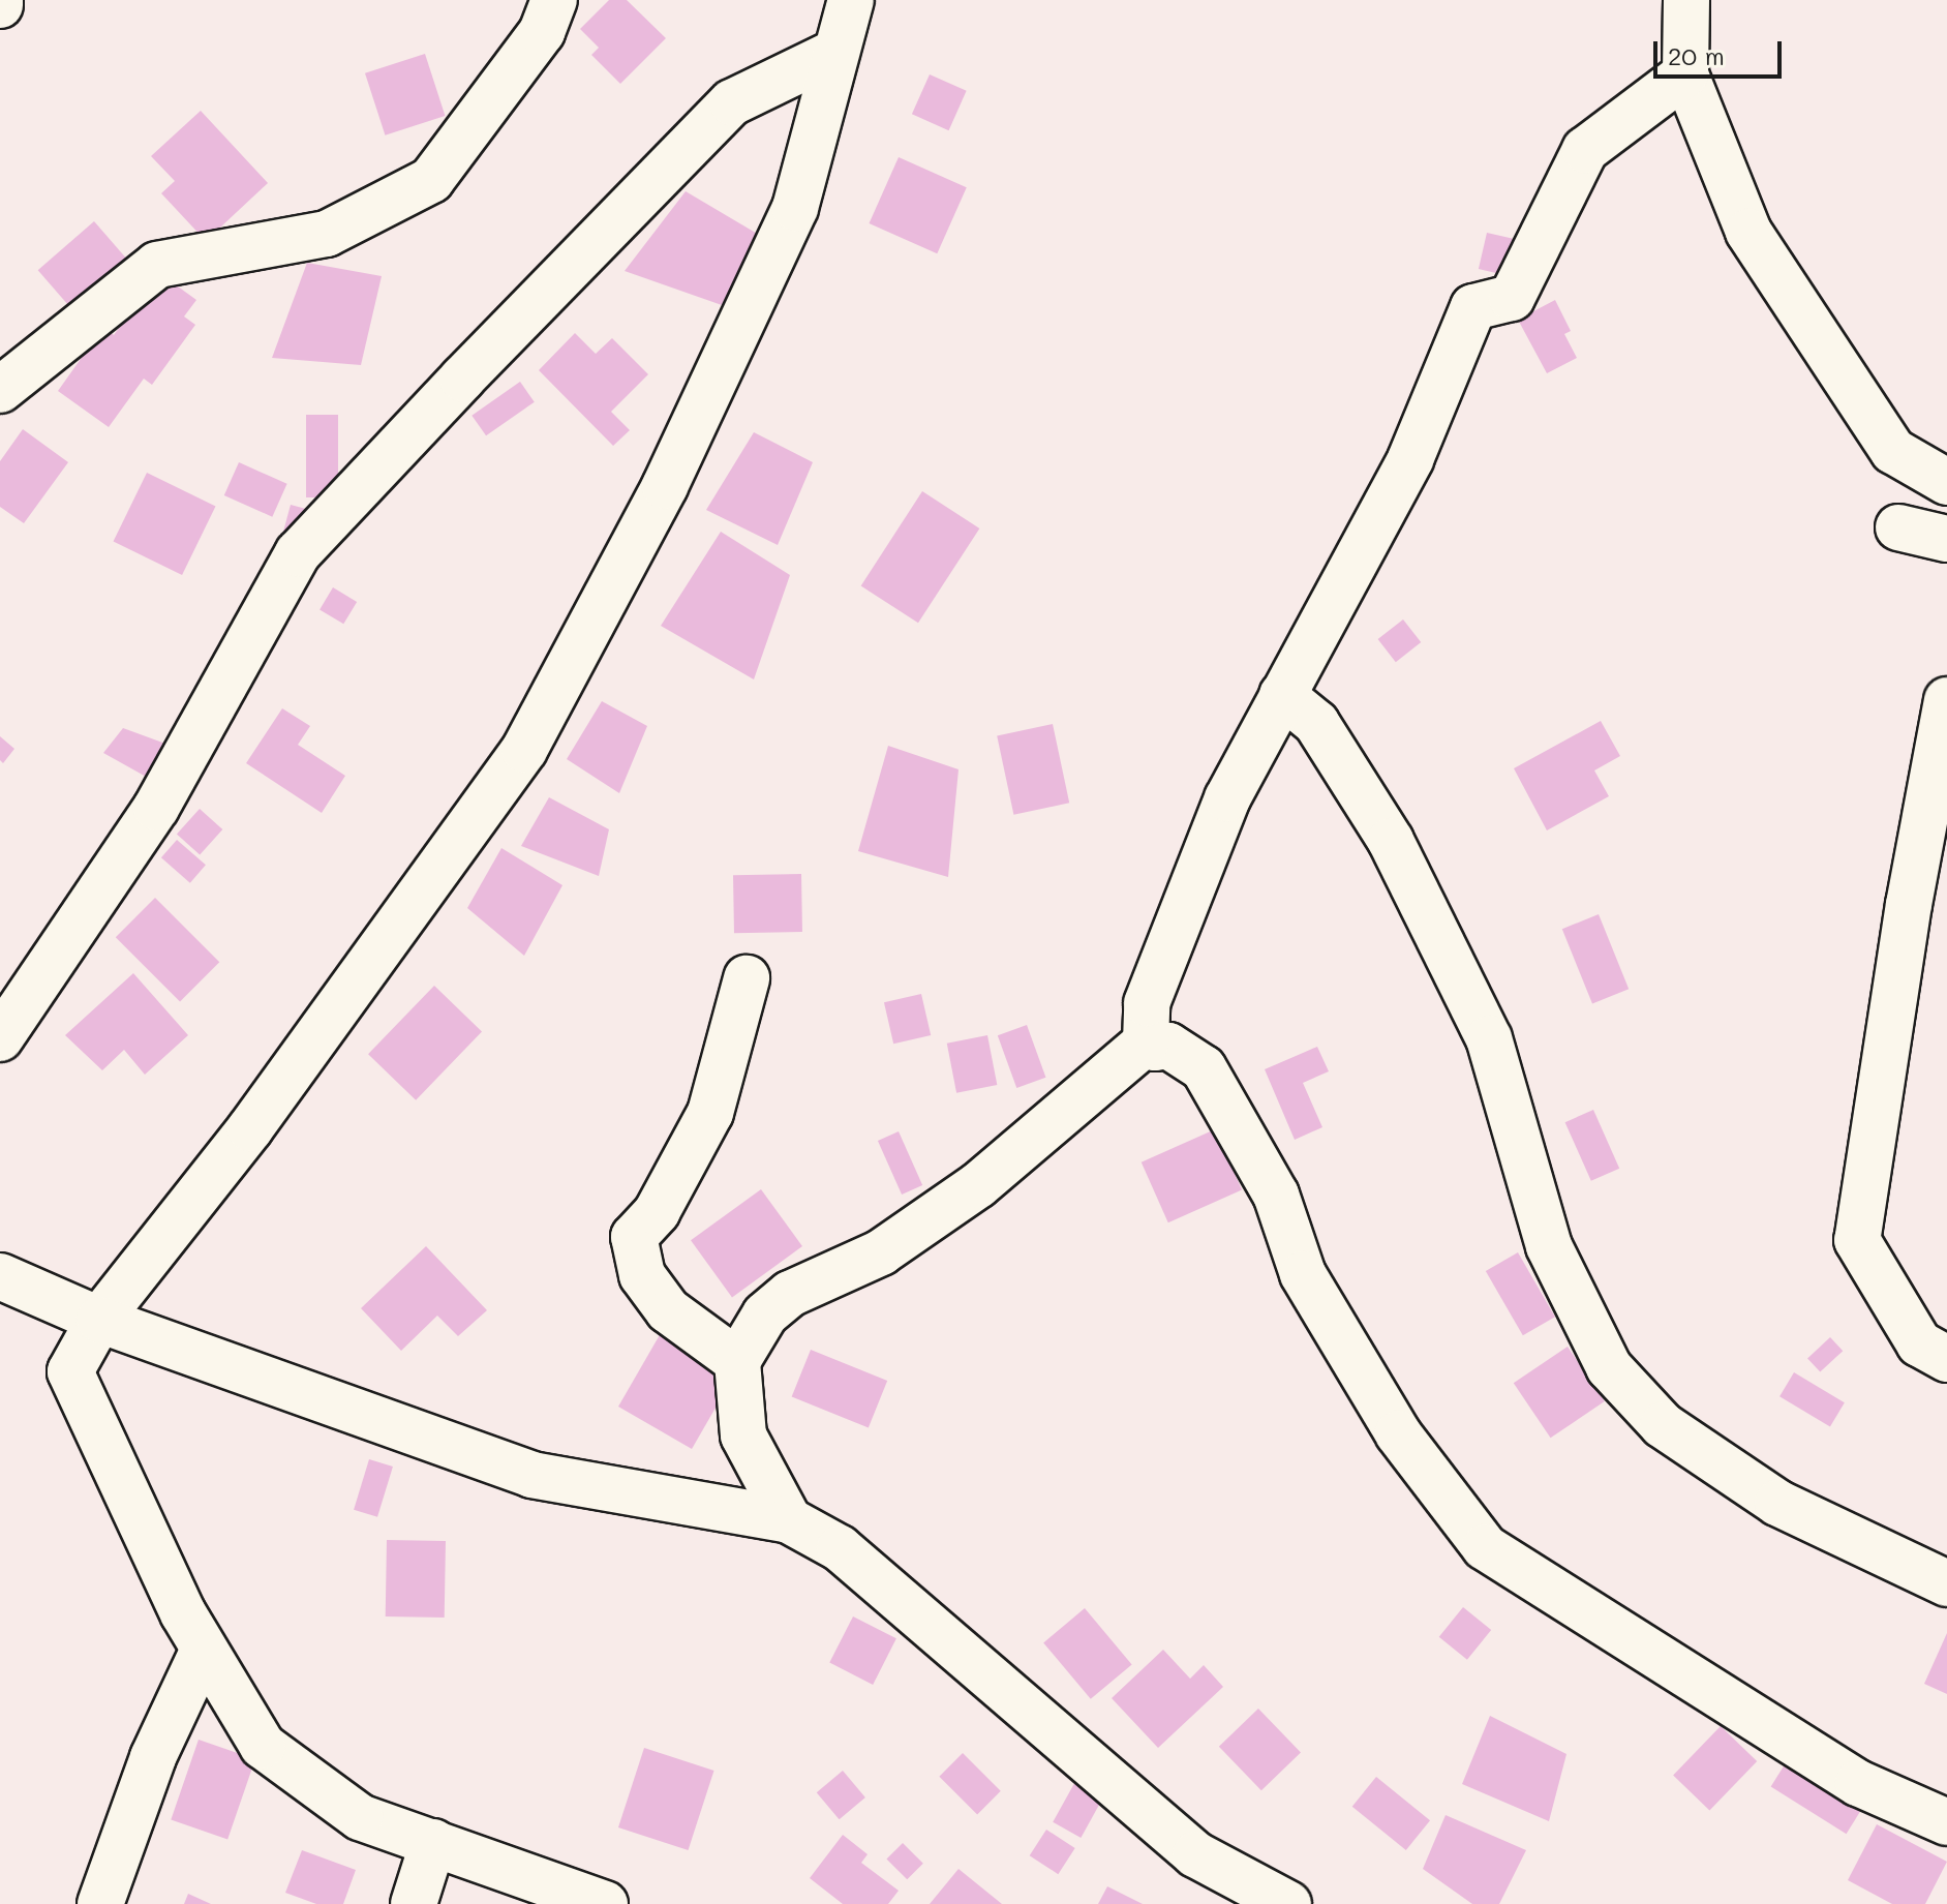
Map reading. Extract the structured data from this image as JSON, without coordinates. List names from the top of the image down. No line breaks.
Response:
{"scale_bar":"20 m"}
